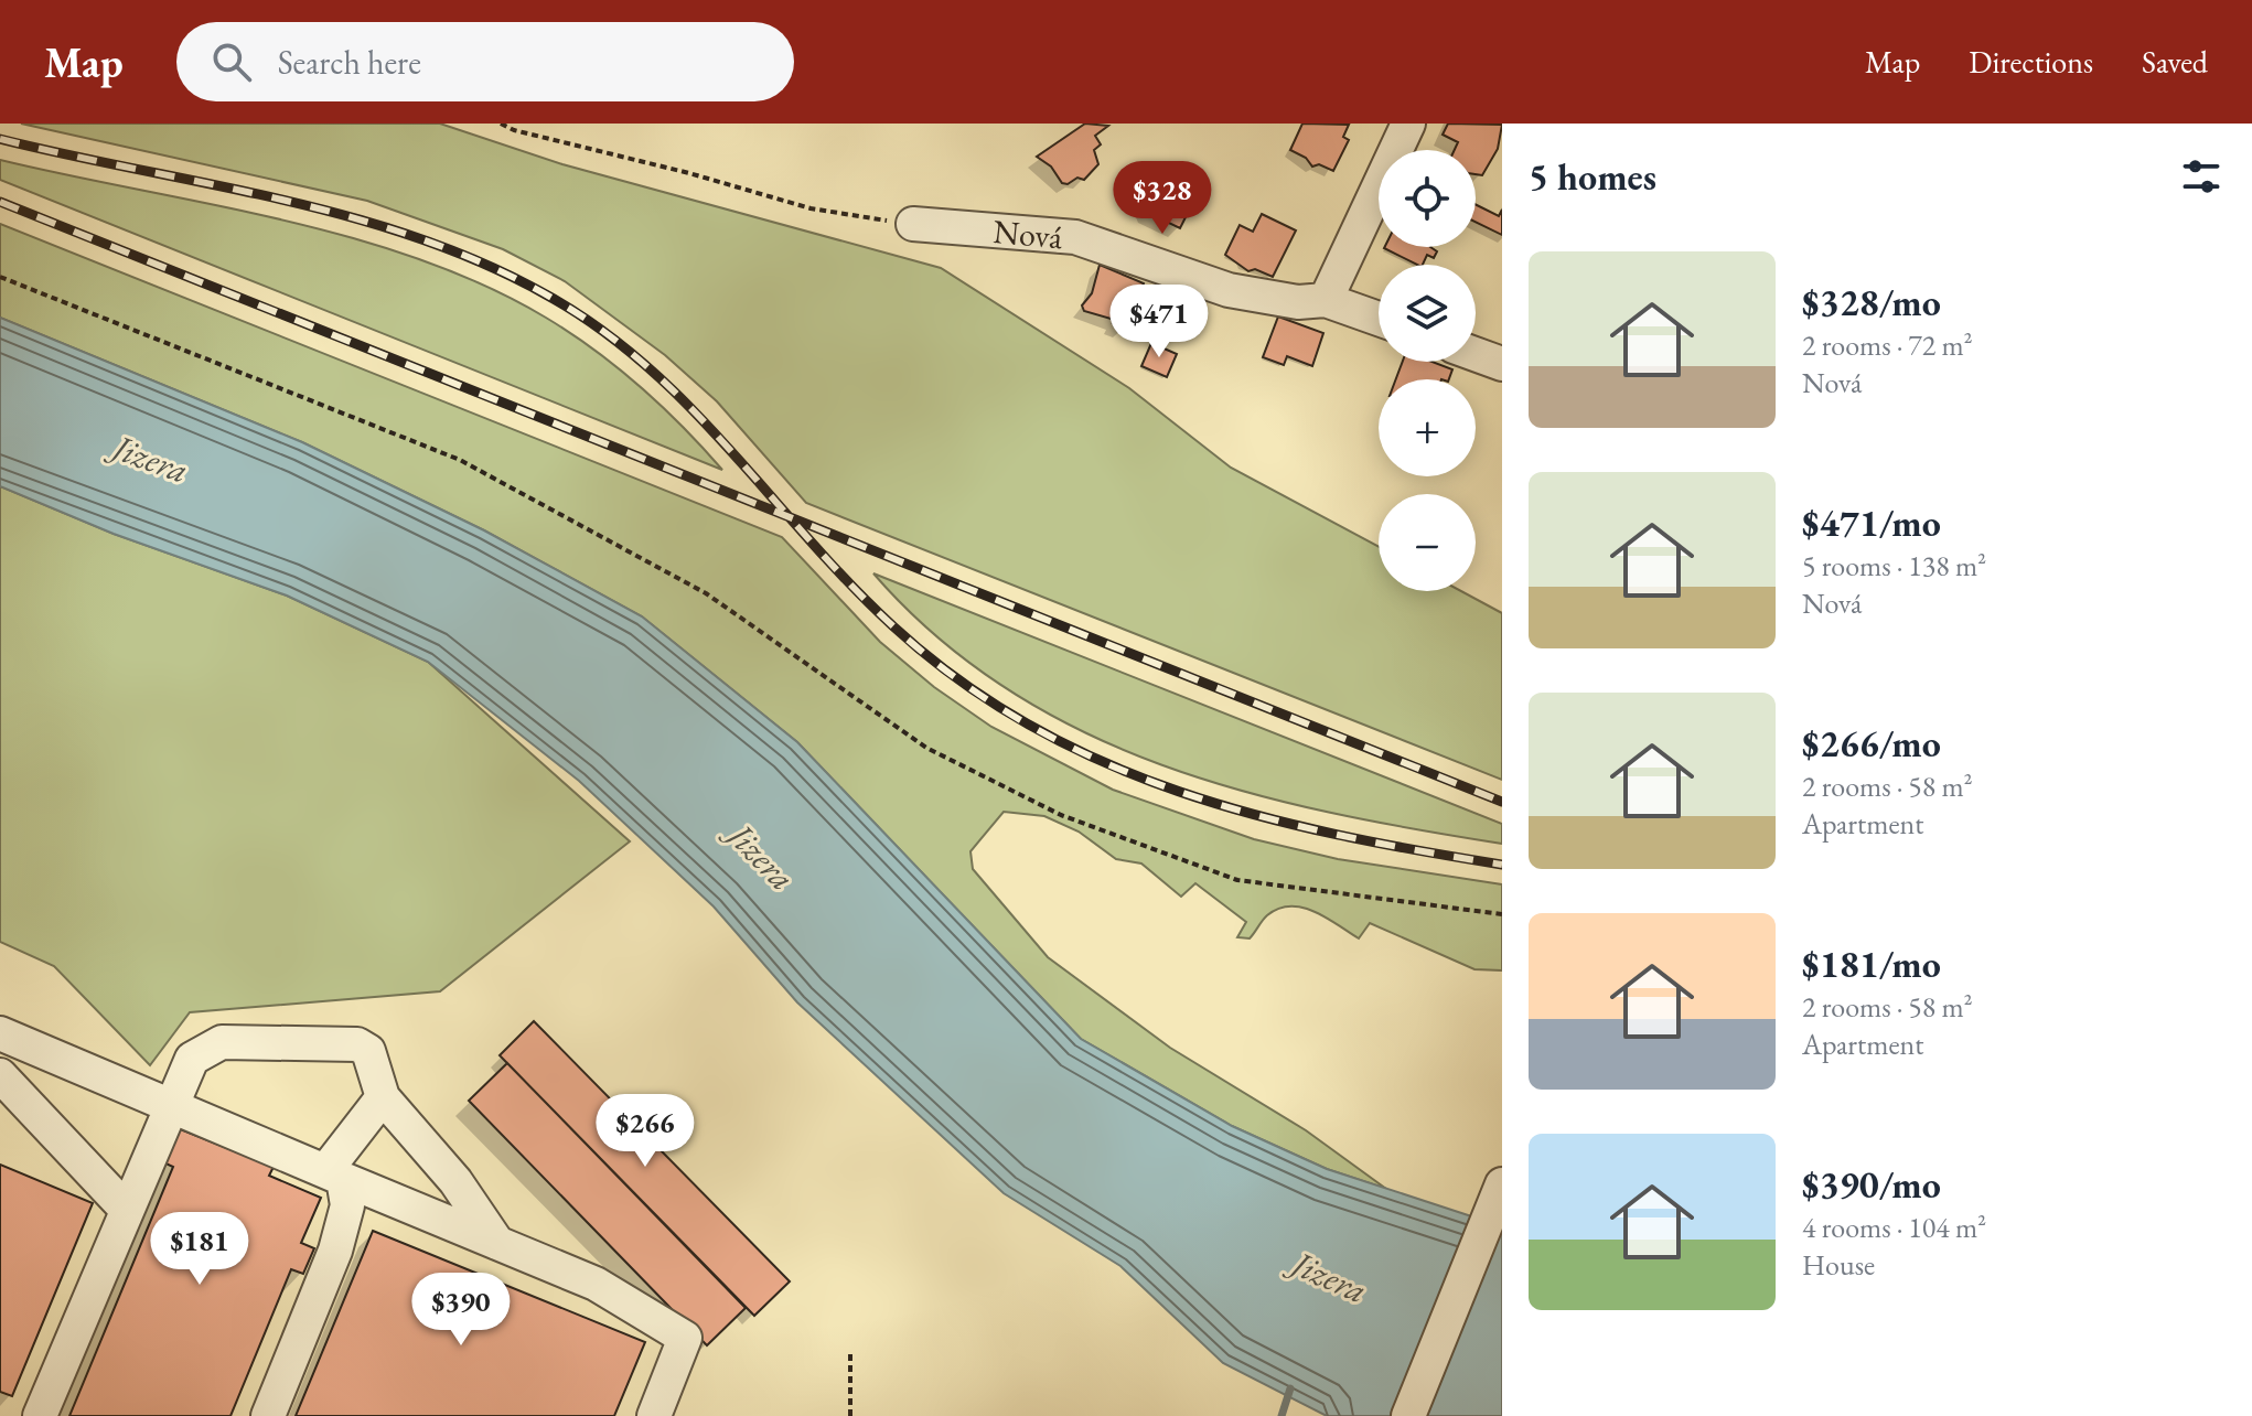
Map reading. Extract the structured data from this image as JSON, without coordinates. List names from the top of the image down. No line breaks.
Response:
{"streets":{"street":["Nová"]},"water":["Jizera"],"page":{"header":"Map","search":"Search here","nav":["Map","Directions","Saved"],"heading":"5 homes","map_buttons":["+","−"],"price":["$328","$471","$266","$181","$390"],"list":[{"name":"$328/mo","note":"2 rooms · 72 m² · Nová"},{"name":"$471/mo","note":"5 rooms · 138 m² · Nová"},{"name":"$266/mo","note":"2 rooms · 58 m² · Apartment"},{"name":"$181/mo","note":"2 rooms · 58 m² · Apartment"},{"name":"$390/mo","note":"4 rooms · 104 m² · House"}]}}
